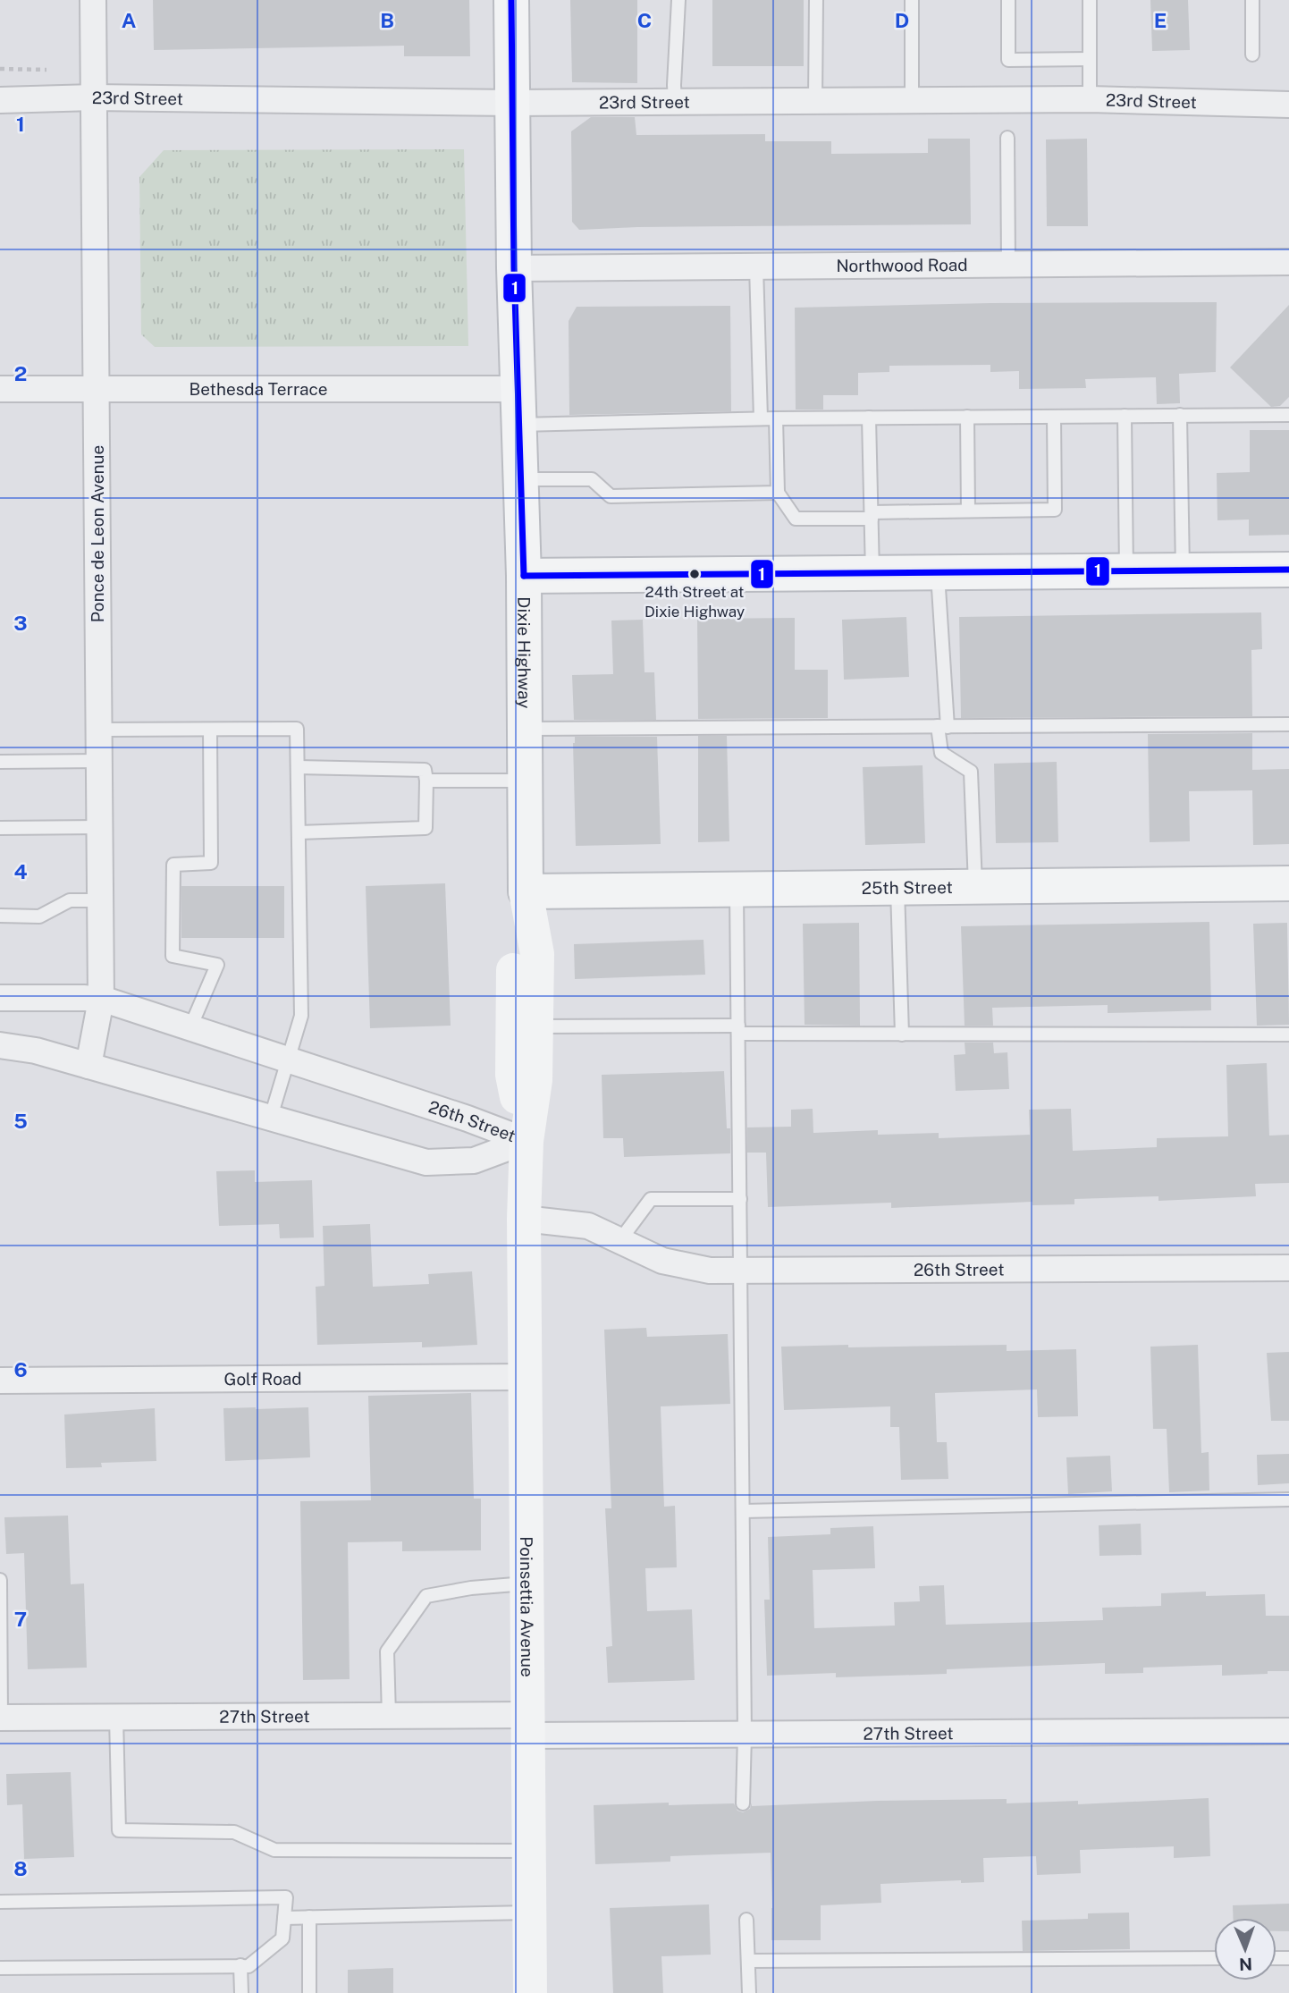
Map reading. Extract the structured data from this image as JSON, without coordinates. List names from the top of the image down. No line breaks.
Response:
{"streets":{"main road":["Dixie Highway","25th Street","Poinsettia Avenue"],"street":["23rd Street","Northwood Road","Bethesda Terrace","Ponce de Leon Avenue","26th Street","Golf Road","27th Street"]},"crossings":[["23rd Street","Ponce de Leon Avenue"],["23rd Street","Dixie Highway"],["Northwood Road","Dixie Highway"],["Bethesda Terrace","Ponce de Leon Avenue"],["Bethesda Terrace","Dixie Highway"],["Ponce de Leon Avenue","26th Street"],["Dixie Highway","25th Street"],["Dixie Highway","26th Street"],["Dixie Highway","Poinsettia Avenue"],["26th Street","Poinsettia Avenue"],["Golf Road","Poinsettia Avenue"],["Poinsettia Avenue","27th Street"]],"places":["24th Street at Dixie Highway"],"lines":["transit line 1"],"north":"bottom","grid":{"columns":["A","B","C","D","E"],"rows":["1","2","3","4","5","6","7","8"]}}
